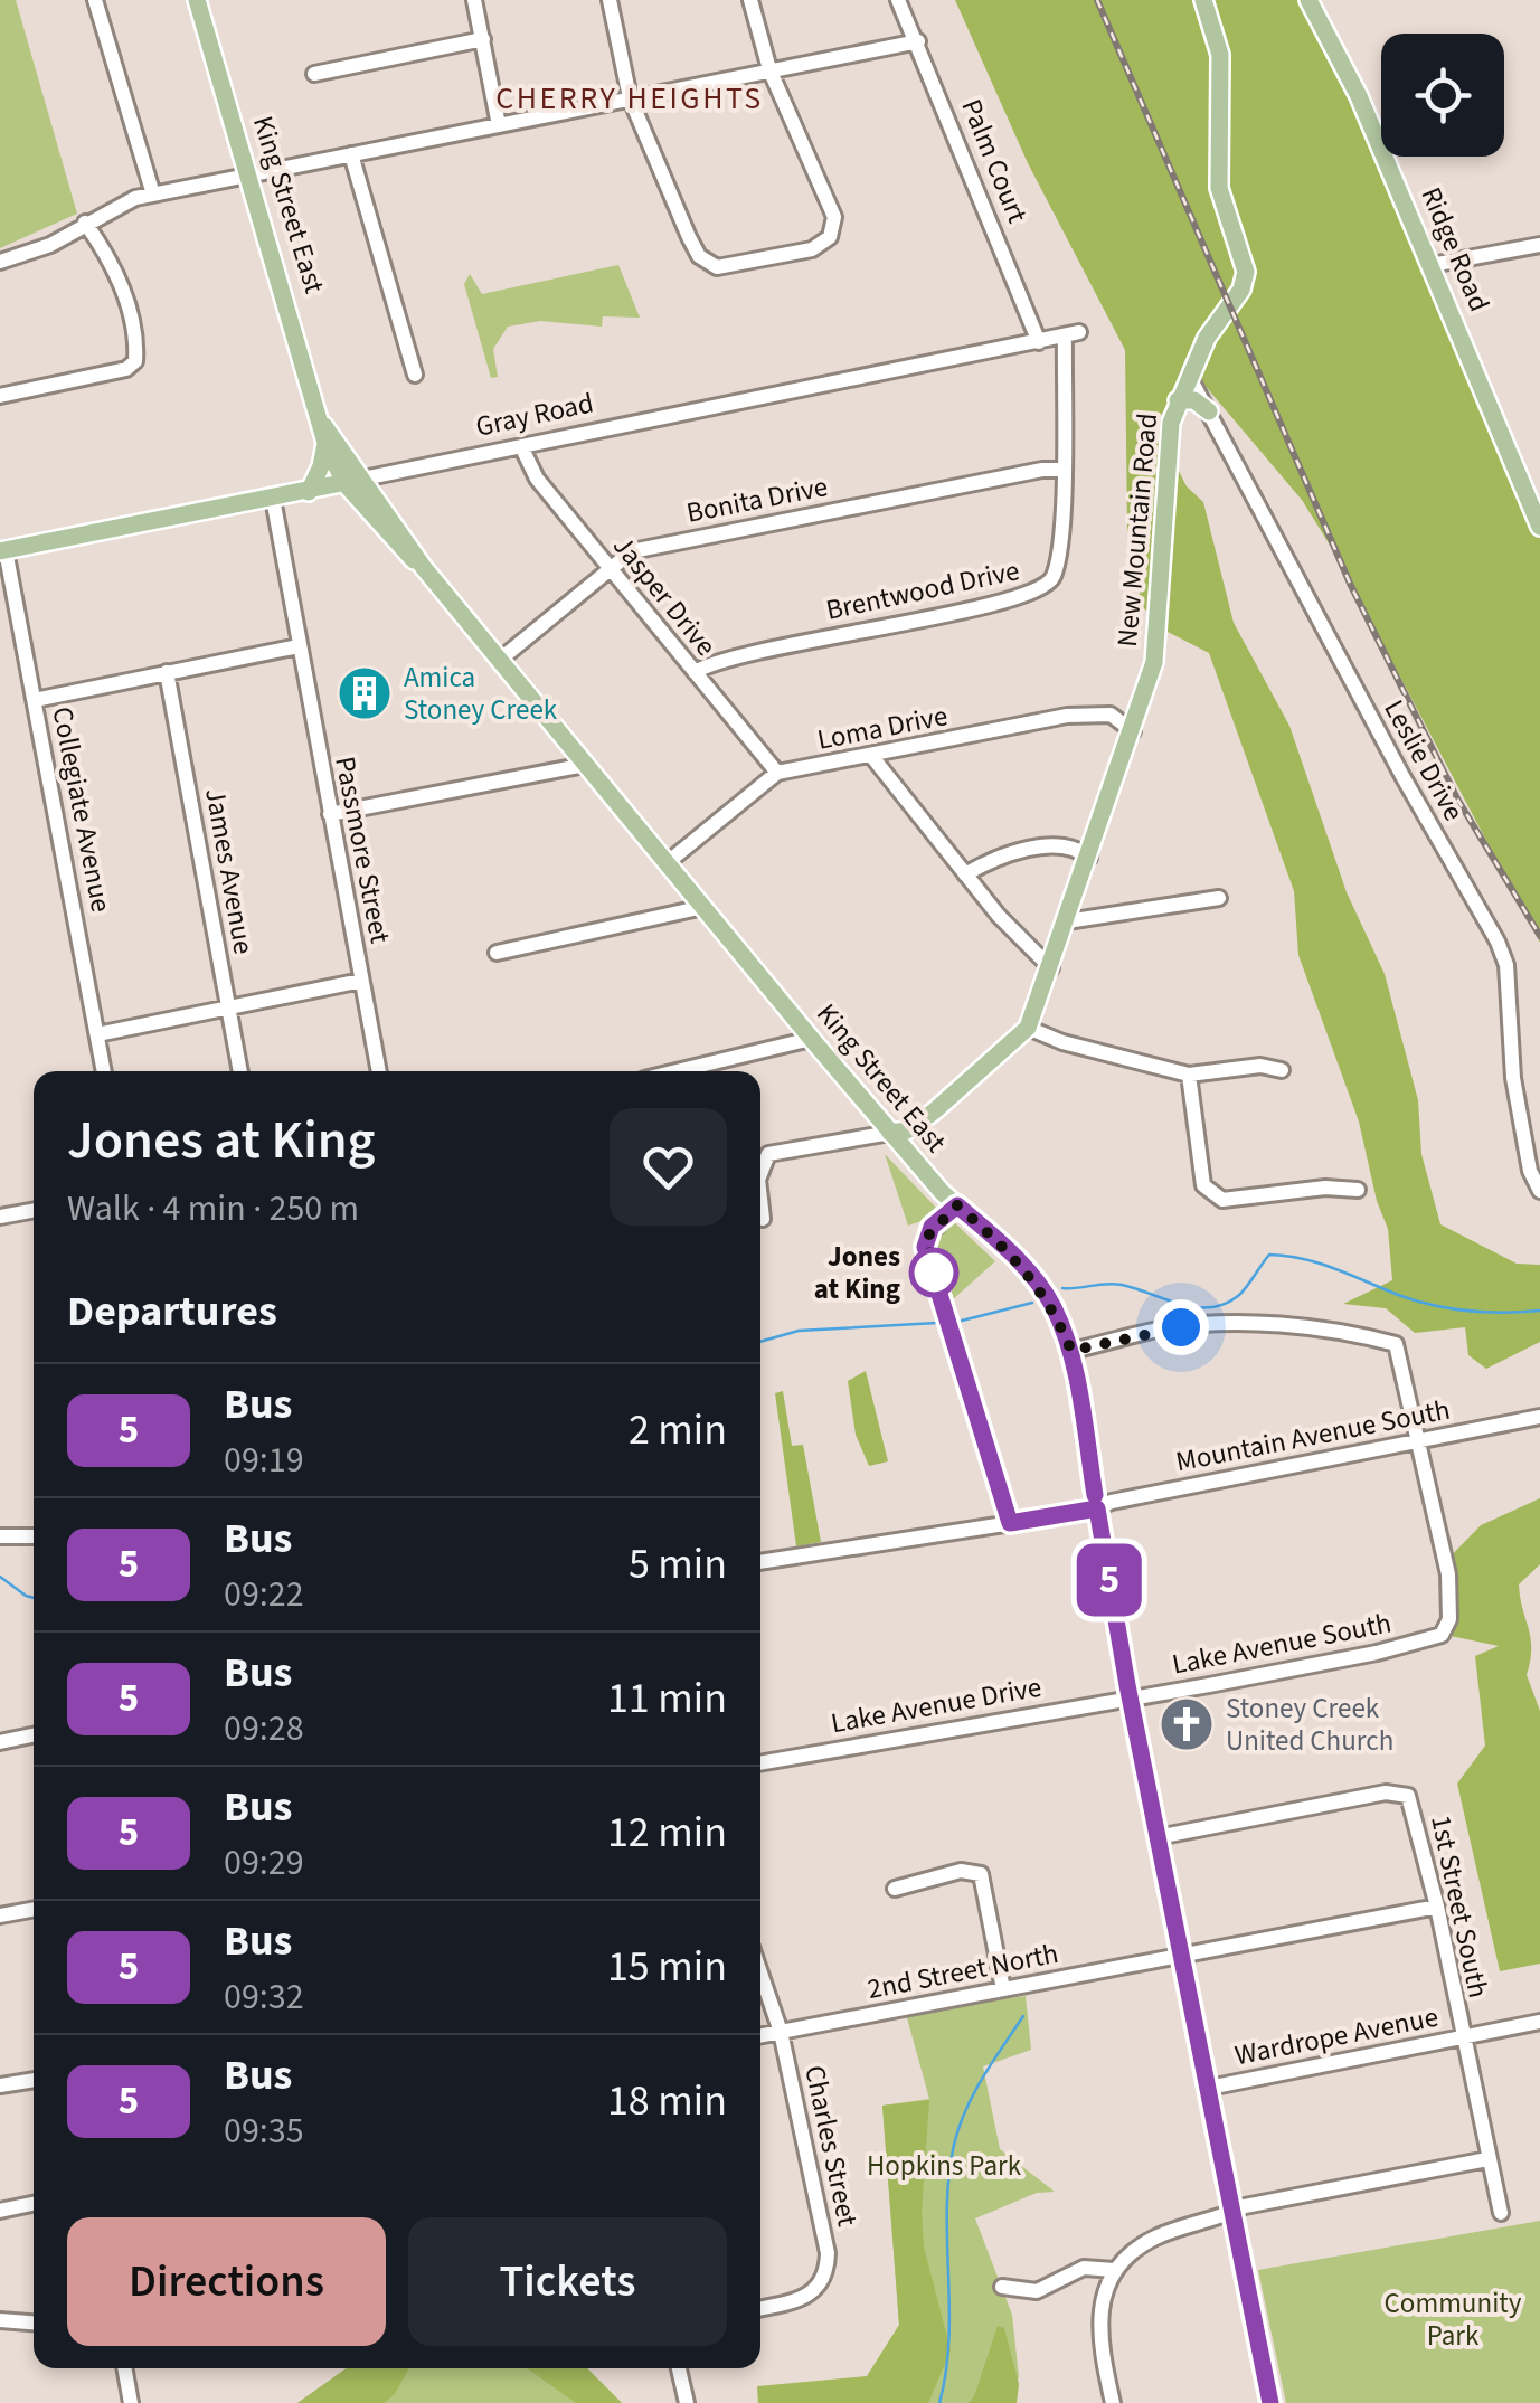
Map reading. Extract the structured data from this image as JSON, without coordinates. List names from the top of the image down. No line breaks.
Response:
{"streets":{"main road":["King Street East","Ridge Road","Gray Road","New Mountain Road"],"street":["Palm Court","Bonita Drive","Brentwood Drive","Jasper Drive","Loma Drive","Leslie Drive","Collegiate Avenue","Passmore Street","James Avenue","Mountain Avenue South","Lake Avenue South","Lake Avenue Drive","1st Street South","2nd Street North","Wardrope Avenue","Charles Street"]},"crossings":[["Palm Court","Gray Road"],["King Street East","Gray Road"],["King Street East","Bonita Drive"],["King Street East","New Mountain Road"],["King Street East","Loma Drive"],["King Street East","Mountain Avenue South"],["King Street East","Lake Avenue South"],["King Street East","Lake Avenue Drive"],["King Street East","1st Street South"],["King Street East","2nd Street North"],["King Street East","Wardrope Avenue"],["Gray Road","Brentwood Drive"],["Gray Road","Jasper Drive"],["Gray Road","Collegiate Avenue"],["Gray Road","Passmore Street"],["Bonita Drive","Brentwood Drive"],["Bonita Drive","Jasper Drive"],["New Mountain Road","Loma Drive"],["New Mountain Road","Leslie Drive"],["Brentwood Drive","Jasper Drive"],["Jasper Drive","Loma Drive"],["Mountain Avenue South","Lake Avenue South"],["Lake Avenue South","Lake Avenue Drive"],["1st Street South","2nd Street North"],["1st Street South","Wardrope Avenue"],["2nd Street North","Charles Street"]],"districts":["CHERRY HEIGHTS"],"parks":["Hopkins Park","Community Park"],"places":{"building":["Amica Stoney Creek"],"other":["Jones at King"],"church":["Stoney Creek United Church"]},"lines":["bus line 5"],"page":{"on_map":"5","heading":[["Jones at King","Walk · 4 min · 250 m"],"Departures"],"list":[{"mark":"5","name":"Bus","note":"09:19","value":"2 min"},{"mark":"5","name":"Bus","note":"09:22","value":"5 min"},{"mark":"5","name":"Bus","note":"09:28","value":"11 min"},{"mark":"5","name":"Bus","note":"09:29","value":"12 min"},{"mark":"5","name":"Bus","note":"09:32","value":"15 min"},{"mark":"5","name":"Bus","note":"09:35","value":"18 min"}],"buttons":["Directions","Tickets"]}}
